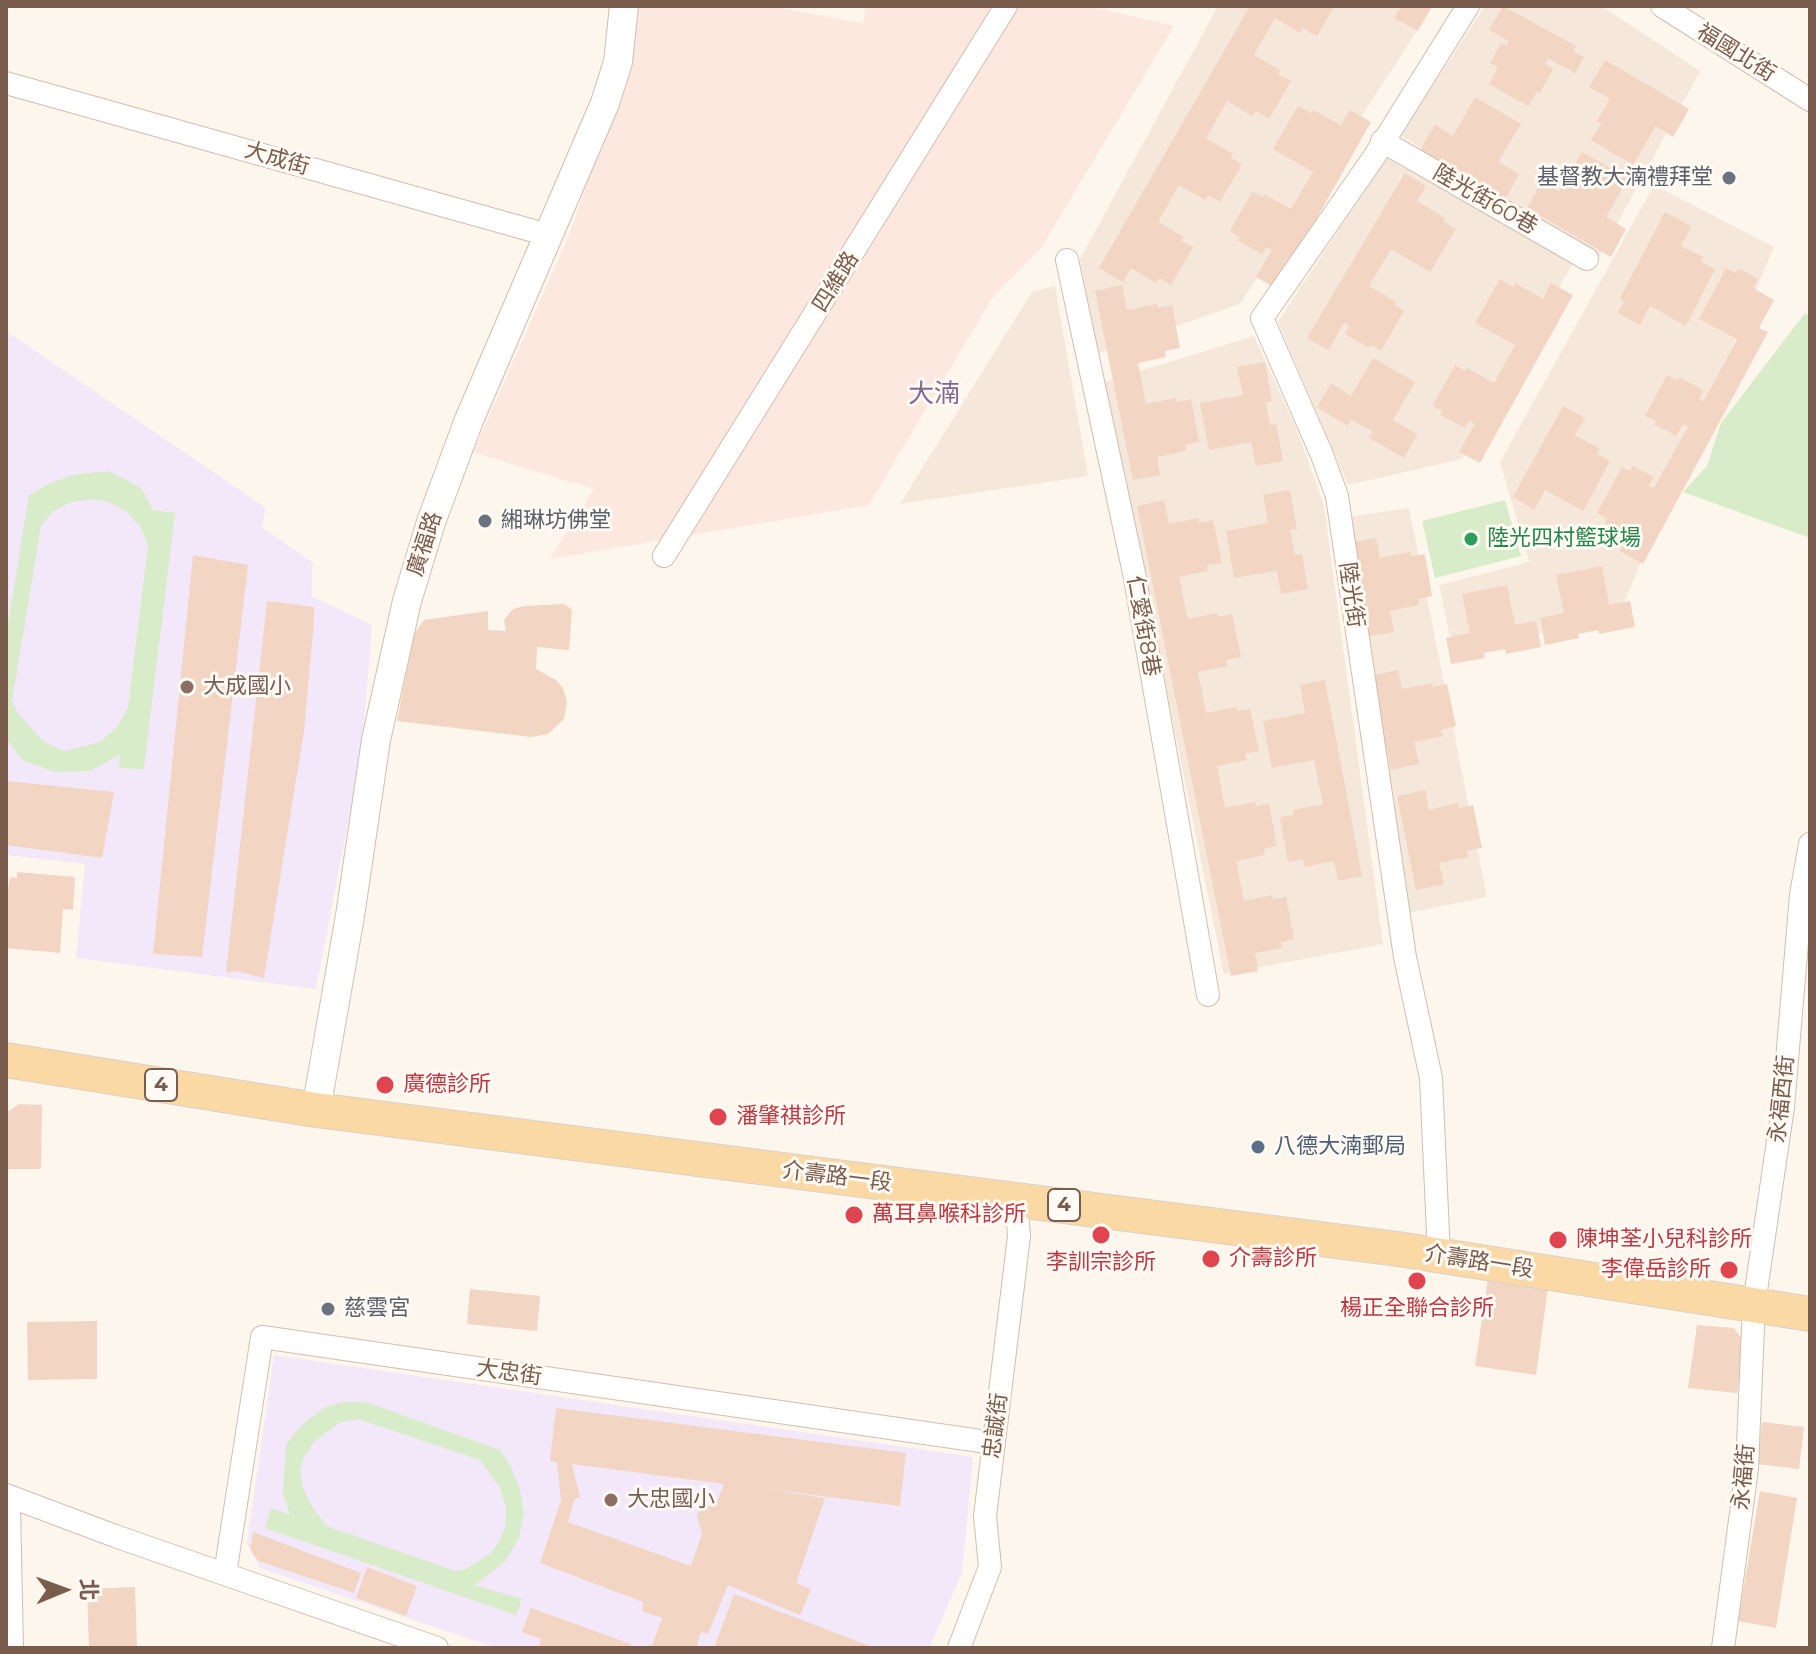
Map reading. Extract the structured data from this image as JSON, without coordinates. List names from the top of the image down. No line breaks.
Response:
{"streets":{"main road":["4","介壽路一段"],"street":["福國北街","大成街","陸光街60巷","四維路","廣福路","陸光街","仁愛街8巷","永福西街","大忠街","忠誠街","永福街"]},"crossings":[["大成街","廣福路"],["陸光街60巷","陸光街"],["廣福路","介壽路一段"],["陸光街","介壽路一段"],["永福西街","介壽路一段"],["永福西街","永福街"],["介壽路一段","忠誠街"],["介壽路一段","永福街"],["大忠街","忠誠街"]],"districts":["大湳"],"places":["基督教大湳禮拜堂","緗琳坊佛堂","陸光四村籃球場","大成國小","廣德診所","潘肇祺診所","八德大湳郵局","萬耳鼻喉科診所","李訓宗診所","陳坤荃小兒科診所","介壽診所","李偉岳診所","楊正全聯合診所","慈雲宮","大忠國小"],"north":"right"}
